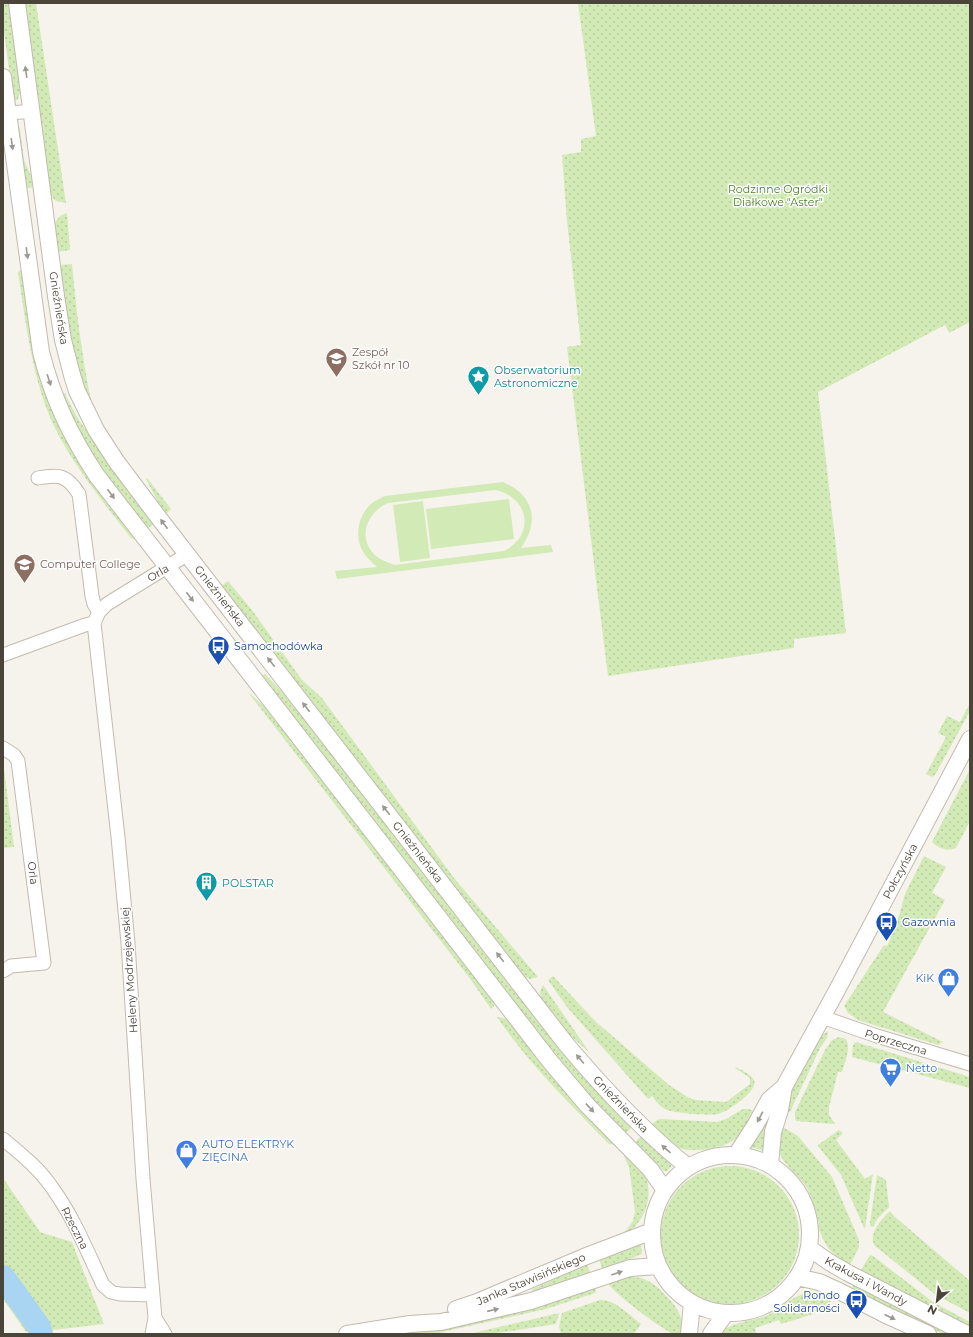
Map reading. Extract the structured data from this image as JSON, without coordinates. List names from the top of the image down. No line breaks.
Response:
{"streets":{"street":["Gnieźnieńska","Orla","Połczyńska","Heleny Modrzejewskiej","Poprzeczna","Rzeczna","Janka Stawisińskiego","Krakusa i Wandy"]},"crossings":[["Gnieźnieńska","Orla"],["Orla","Heleny Modrzejewskiej"],["Połczyńska","Poprzeczna"],["Heleny Modrzejewskiej","Rzeczna"]],"parks":["Rodzinne Ogródki Diałkowe \"Aster\""],"places":{"school or university":["Zespół Szkół nr 10","Computer College"],"place":["Obserwatorium Astronomiczne"],"bus stop":["Samochodówka","Gazownia","Rondo Solidarności"],"building":["POLSTAR"],"shop":["KiK","AUTO ELEKTRYK ZIĘCINA"],"supermarket":["Netto"]},"north":"bottom left"}
